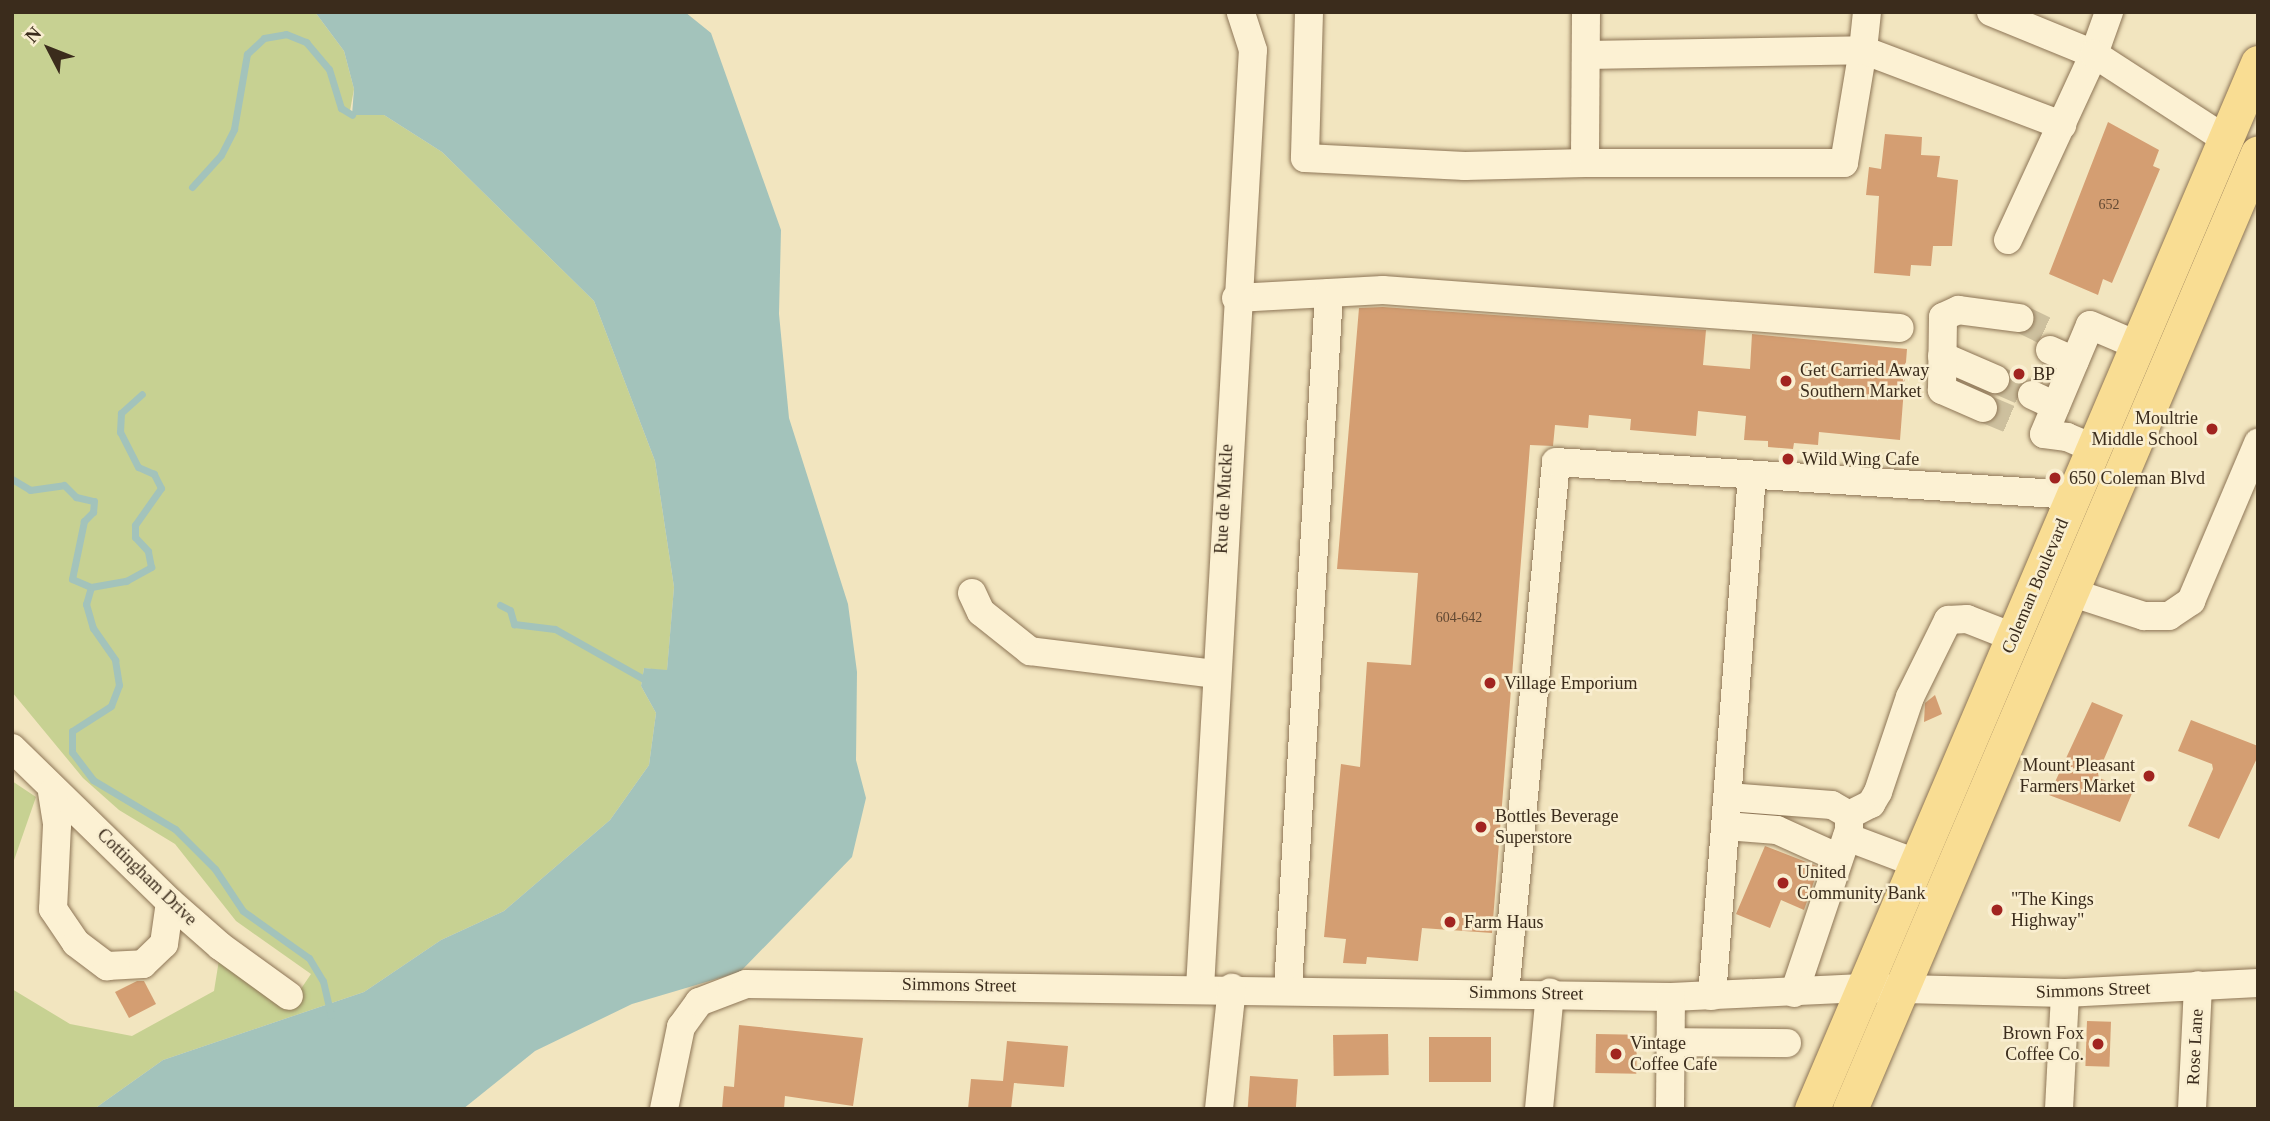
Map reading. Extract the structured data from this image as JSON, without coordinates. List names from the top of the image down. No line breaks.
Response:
{"streets":{"main road":["Coleman Boulevard"],"street":["Rue de Muckle","Cottingham Drive","Simmons Street","Rose Lane"]},"crossings":[["Rue de Muckle","Simmons Street"],["Coleman Boulevard","Simmons Street"],["Simmons Street","Rose Lane"]],"places":["BP","Get Carried Away Southern Market","Moultrie Middle School","Wild Wing Cafe","650 Coleman Blvd","Village Emporium","Mount Pleasant Farmers Market","Bottles Beverage Superstore","United Community Bank","\"The Kings Highway\"","Farm Haus","Brown Fox Coffee Co.","Vintage Coffee Cafe"],"house_numbers":["652","604-642"],"north":"top left"}
